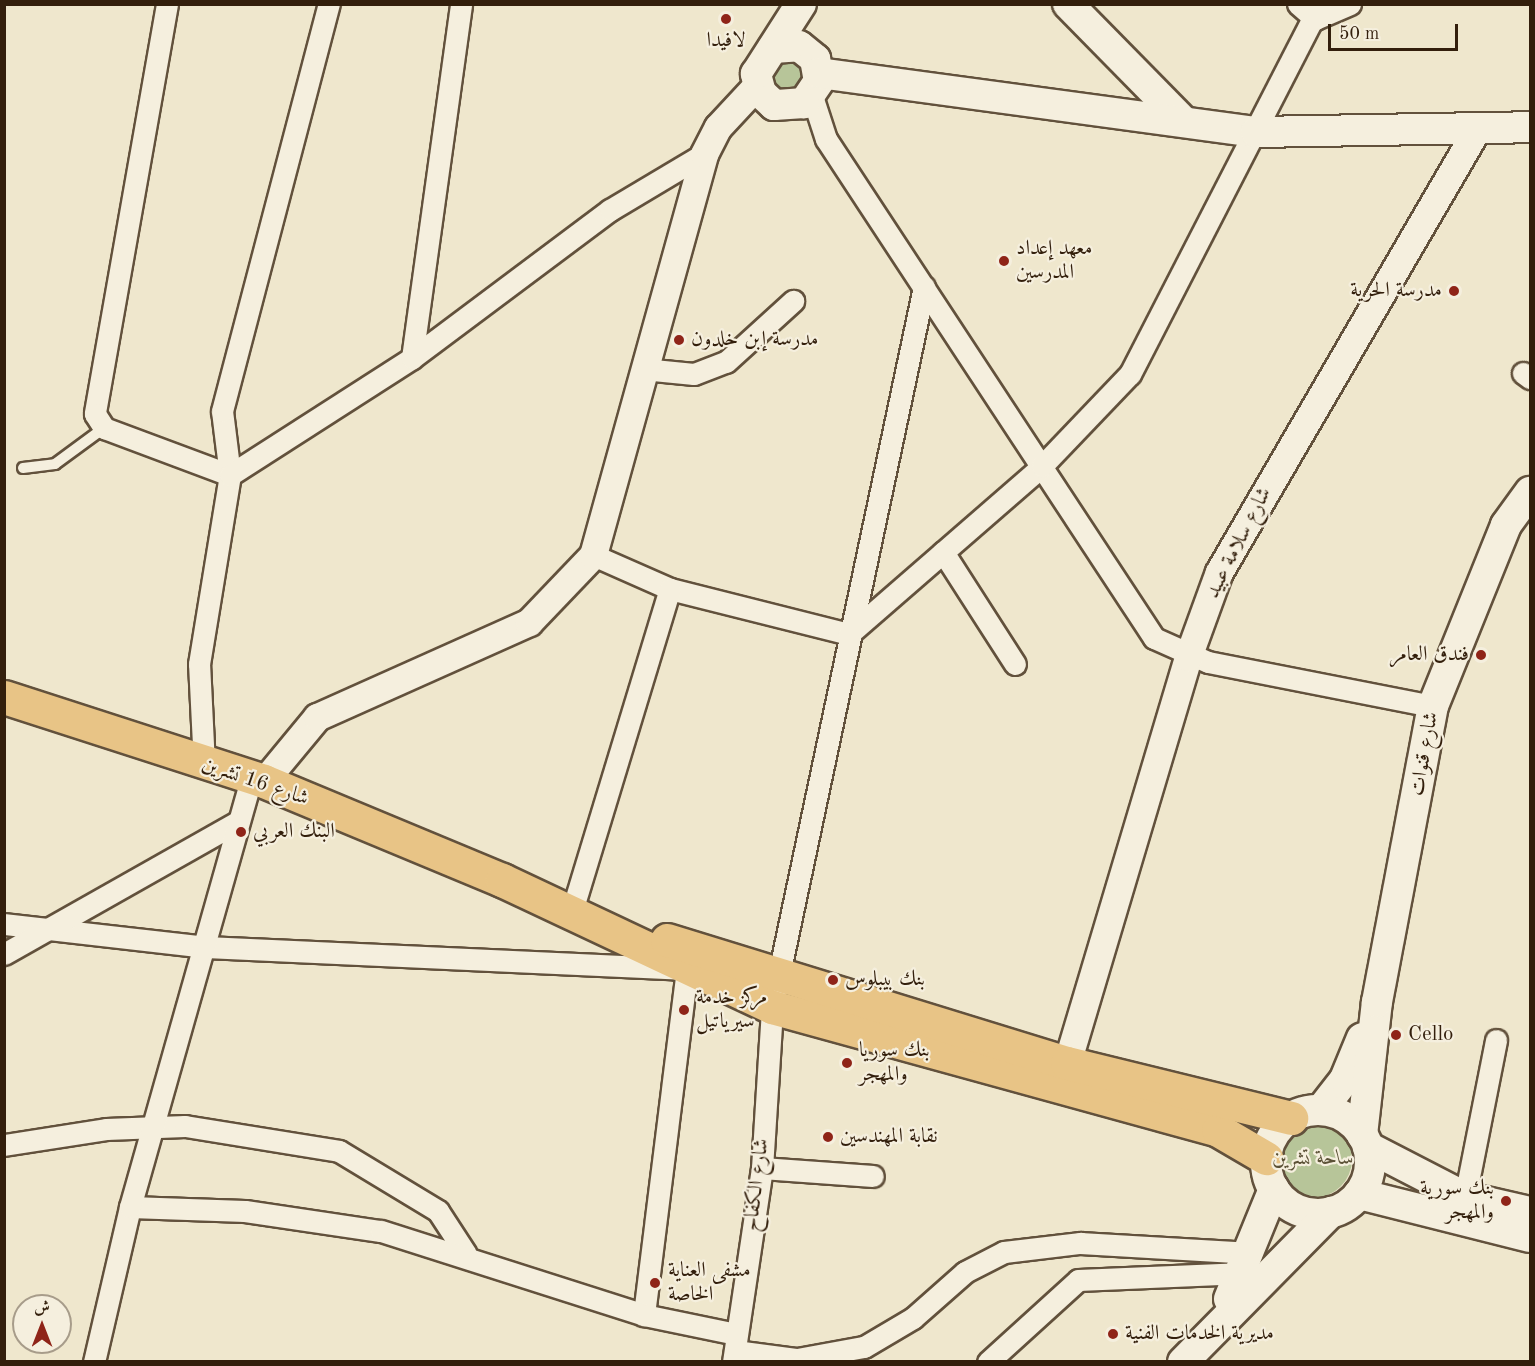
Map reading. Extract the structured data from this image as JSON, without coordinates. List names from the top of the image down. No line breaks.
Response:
{"streets":{"main road":["شارع قنوات","شارع 16 تشرين"],"street":["شارع سلامة عبيد","شارع الكفاح"]},"parks":["ساحة تشرين"],"places":["لافيدا","معهد إعداد المدرسين","مدرسة الحرية","مدرسة إبن خلدون","فندق العامر","البنك العربي","بنك بيبلوس","مركز خدمة سيرياتيل","Cello","بنك سوريا والمهجر","نقابة المهندسين","بنك سورية والمهجر","مشفى العناية الخاصة","مديرية الخدمات الفنية"],"scale_bar":"50 m","north":"top"}
